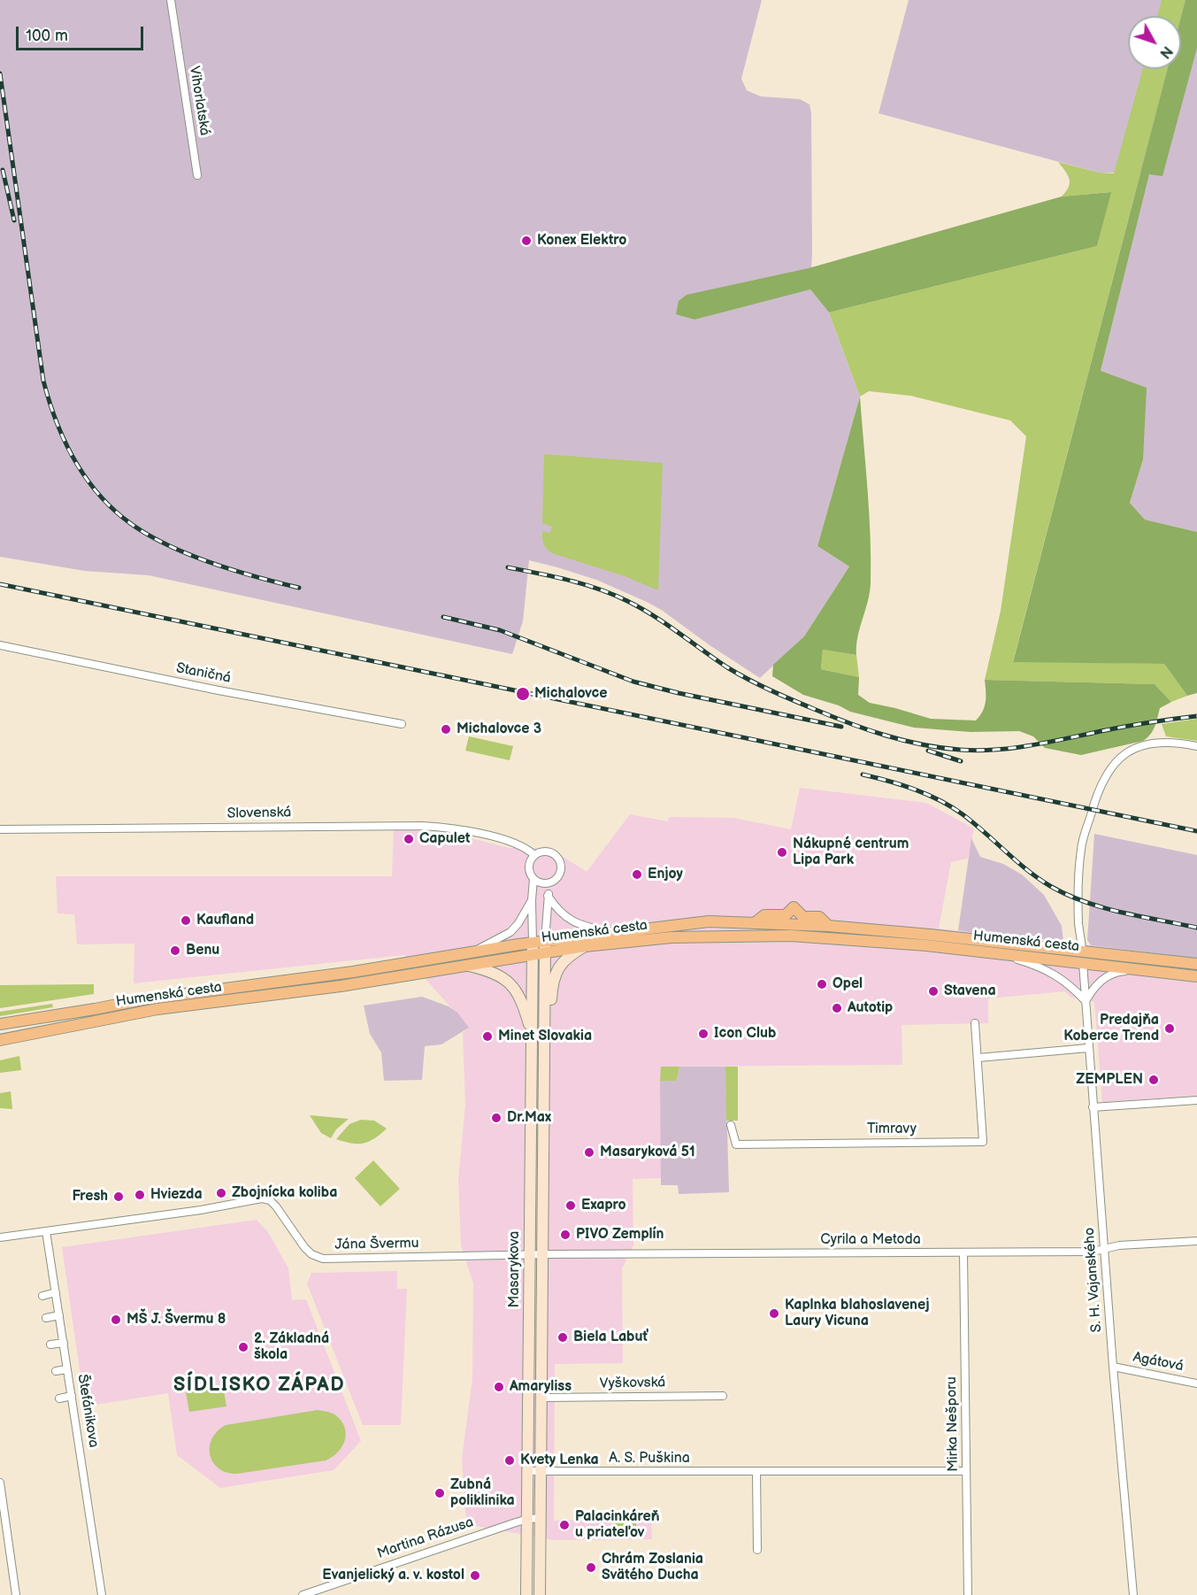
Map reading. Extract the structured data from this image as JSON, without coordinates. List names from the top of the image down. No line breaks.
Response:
{"streets":{"main road":["Humenská cesta","Masarykova"],"street":["Vihorlatská","Staničná","Slovenská","Timravy","Cyrila a Metoda","Jána Švermu","S. H. Vajanského","Agátová","Vyškovská","Štefánikova","Mirka Nešporu","A. S. Puškina","Martina Rázusa"]},"crossings":[["Humenská cesta","Masarykova"],["Humenská cesta","S. H. Vajanského"],["Cyrila a Metoda","Jána Švermu"],["Cyrila a Metoda","Masarykova"],["Cyrila a Metoda","S. H. Vajanského"],["Cyrila a Metoda","Mirka Nešporu"],["Jána Švermu","Masarykova"],["Jána Švermu","Štefánikova"],["Masarykova","Vyškovská"],["Masarykova","A. S. Puškina"],["Masarykova","Martina Rázusa"],["S. H. Vajanského","Agátová"],["Mirka Nešporu","A. S. Puškina"]],"districts":["SÍDLISKO ZÁPAD"],"places":["Konex Elektro","Michalovce","Michalovce 3","Capulet","Nákupné centrum Lipa Park","Enjoy","Kaufland","Benu","Opel","Stavena","Autotip","Predajňa Koberce Trend","Icon Club","Minet Slovakia","ZEMPLEN","Dr.Max","Masaryková 51","Zbojnícka koliba","Hviezda","Fresh","Exapro","PIVO Zemplín","Kaplnka blahoslavenej Laury Vicuna","MŠ J. Švermu 8","Biela Labuť","2. Základná škola","Amaryliss","Kvety Lenka","Zubná poliklinika","Palacinkáreň u priateľov","Chrám Zoslania Svätého Ducha","Evanjelický a. v. kostol"],"scale_bar":"100 m","north":"bottom right"}
